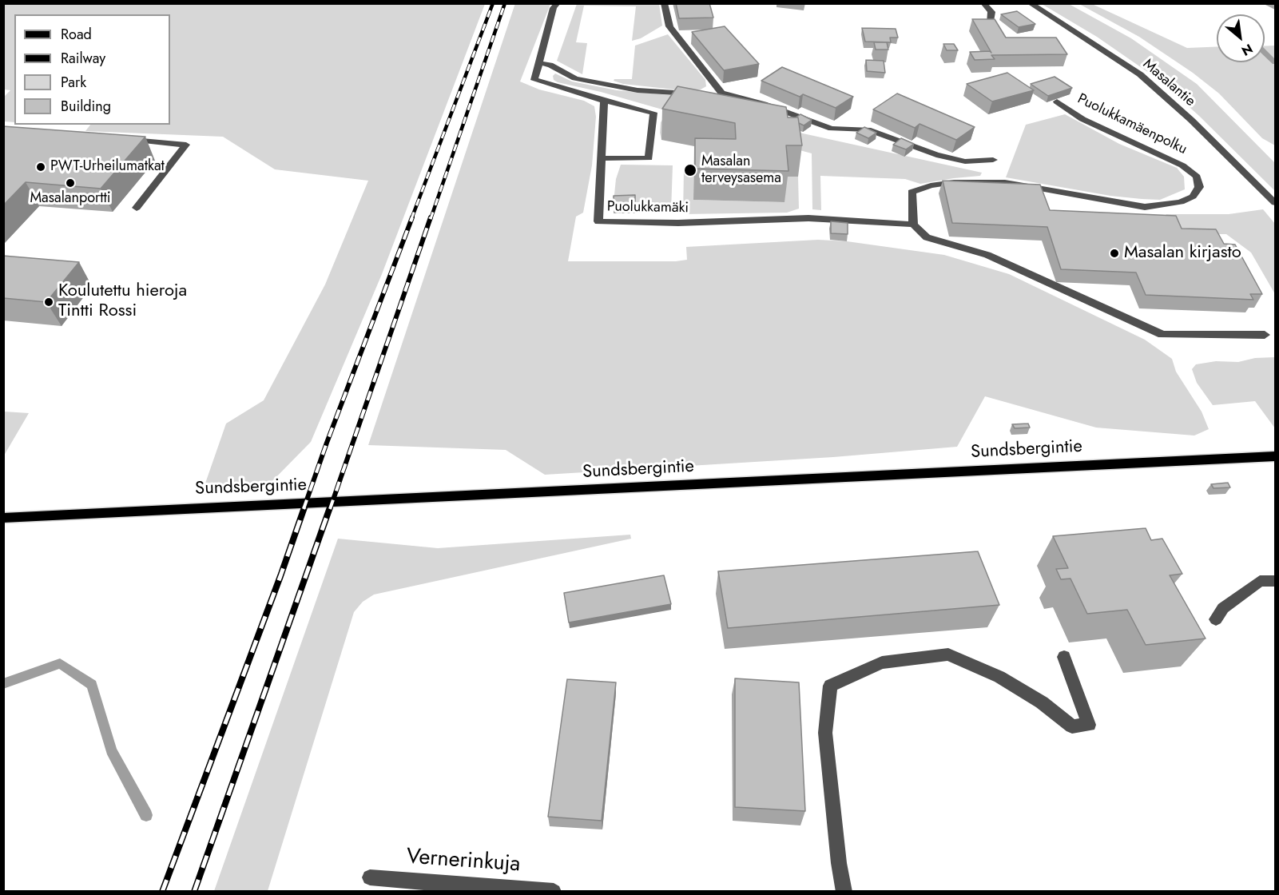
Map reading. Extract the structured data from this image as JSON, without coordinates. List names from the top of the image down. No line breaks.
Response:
{"streets":{"main road":["Sundsbergintie"],"street":["Masalantie","Puolukkamäenpolku","Puolukkamäki","Vernerinkuja"]},"crossings":[["Puolukkamäenpolku","Puolukkamäki"]],"places":["PWT-Urheilumatkat","Masalan terveysasema","Masalanportti","Masalan kirjasto","Koulutettu hieroja Tintti Rossi"],"legend":["Road","Railway","Park","Building"],"north":"bottom right"}
